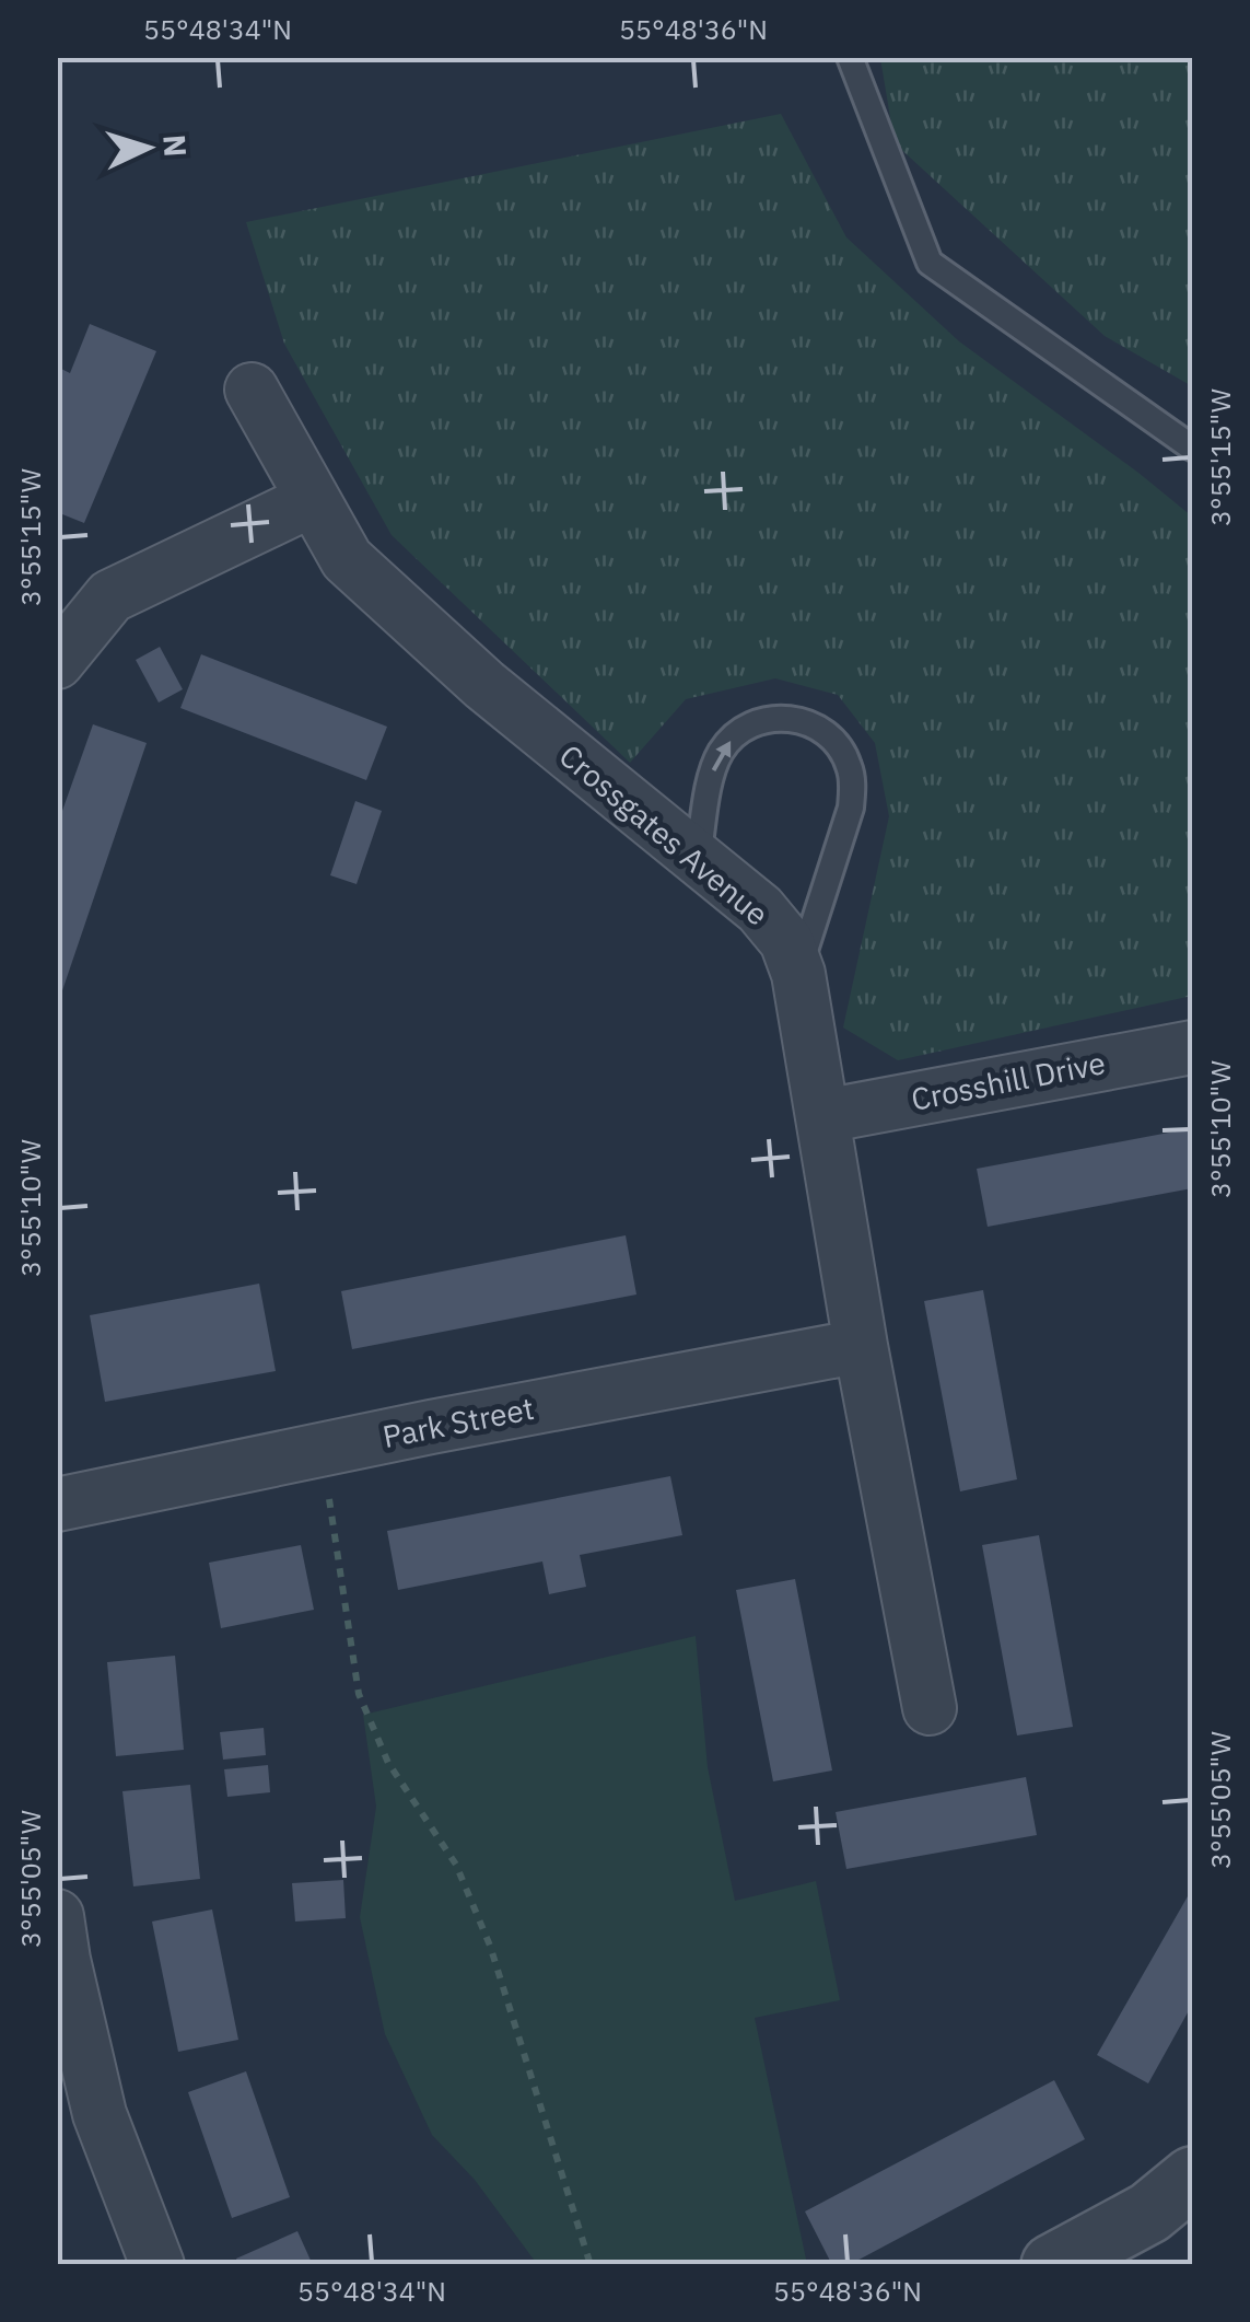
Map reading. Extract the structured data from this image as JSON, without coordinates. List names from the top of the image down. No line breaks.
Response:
{"streets":{"street":["Crossgates Avenue","Crosshill Drive","Park Street"]},"crossings":[["Crossgates Avenue","Crosshill Drive"],["Crossgates Avenue","Park Street"]],"north":"right","coordinates":["55°48'34\"N","55°48'36\"N","3°55'15\"W","3°55'10\"W","3°55'05\"W"]}
